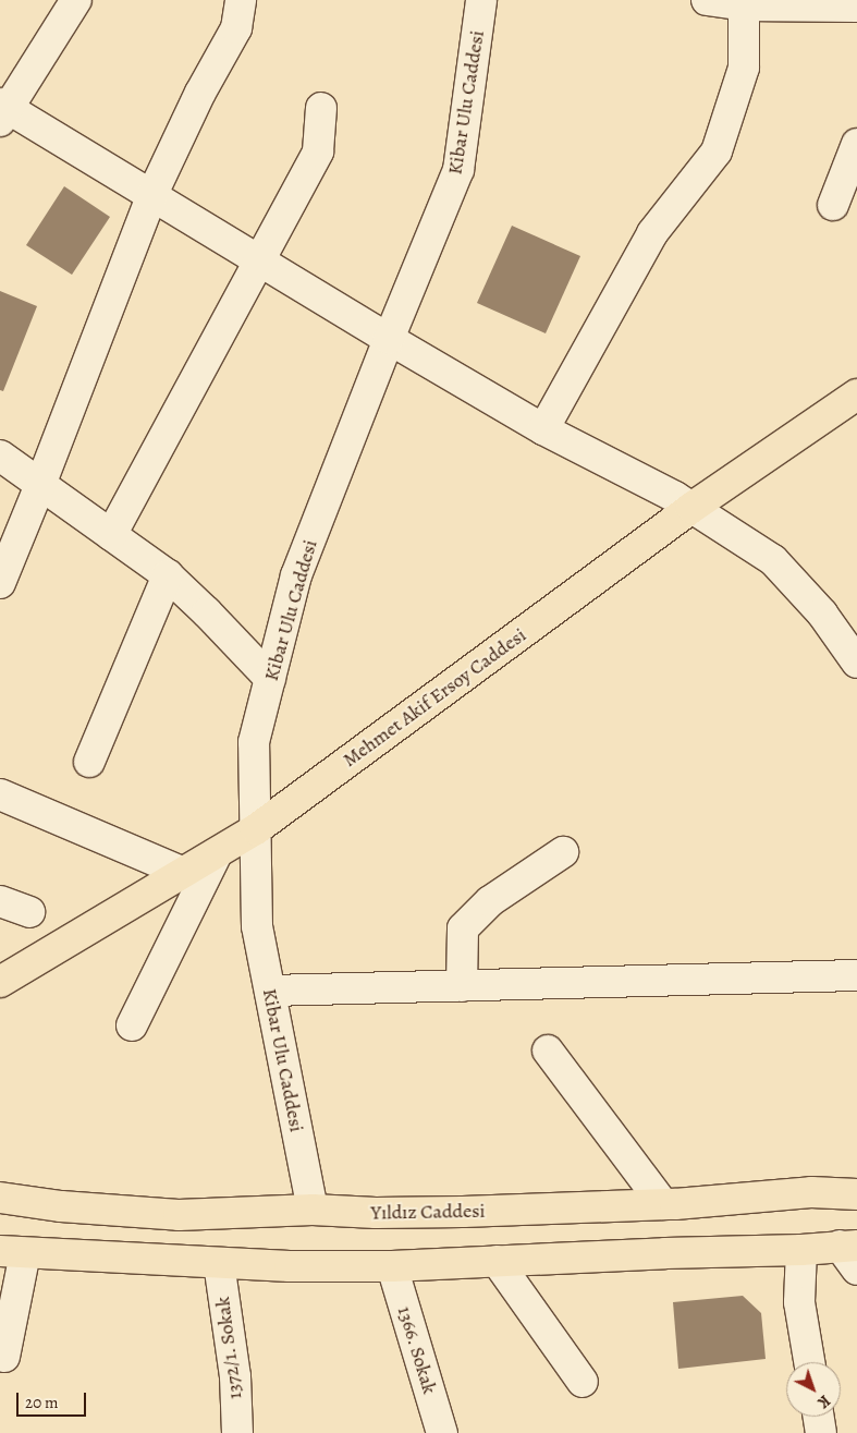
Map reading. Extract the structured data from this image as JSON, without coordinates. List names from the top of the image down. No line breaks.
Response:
{"streets":{"main road":["Mehmet Akif Ersoy Caddesi","Yıldız Caddesi"],"street":["Kibar Ulu Caddesi","1372/1. Sokak","1366. Sokak"]},"crossings":[["Kibar Ulu Caddesi","Mehmet Akif Ersoy Caddesi"],["Kibar Ulu Caddesi","Yıldız Caddesi"]],"scale_bar":"20 m","north":"bottom right"}
